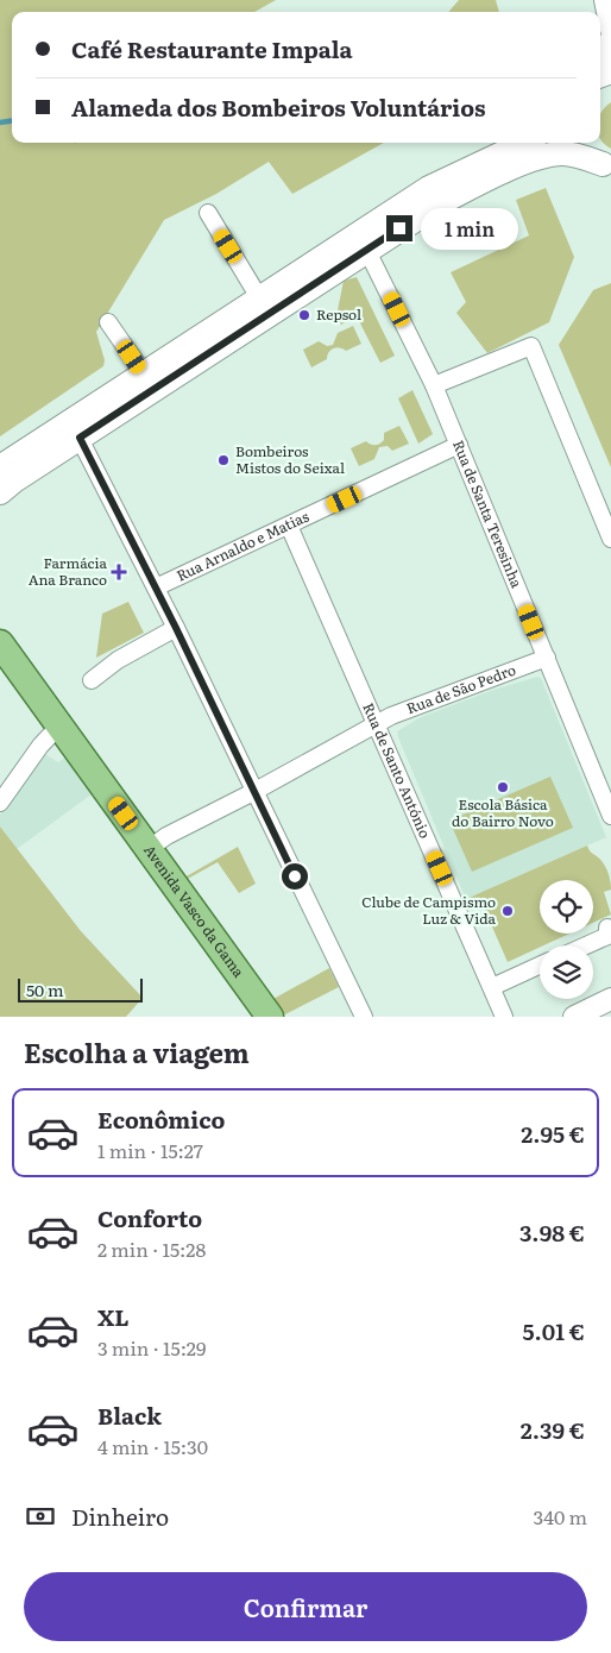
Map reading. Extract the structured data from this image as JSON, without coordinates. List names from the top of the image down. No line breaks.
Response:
{"streets":{"main road":["Avenida Vasco da Gama"],"street":["Rua de Santa Teresinha","Rua Arnaldo e Matias","Rua de São Pedro","Rua de Santo António"]},"crossings":[["Rua de Santa Teresinha","Rua Arnaldo e Matias"],["Rua de Santa Teresinha","Rua de São Pedro"],["Rua Arnaldo e Matias","Rua de Santo António"],["Rua de São Pedro","Rua de Santo António"],["Rua de São Pedro","Avenida Vasco da Gama"]],"places":{"other":["Repsol","Bombeiros Mistos do Seixal","Escola Básica do Bairro Novo","Clube de Campismo Luz & Vida"],"health":["Farmácia Ana Branco"]},"scale_bar":"50 m","page":{"banner":["Café Restaurante Impala","Alameda dos Bombeiros Voluntários"],"bubble":"1 min","scale":"50 m","heading":"Escolha a viagem","list":[{"name":"Econômico","note":"1 min · 15:27","value":"2.95 €"},{"name":"Conforto","note":"2 min · 15:28","value":"3.98 €"},{"name":"XL","note":"3 min · 15:29","value":"5.01 €"},{"name":"Black","note":"4 min · 15:30","value":"2.39 €"}],"pay":["Dinheiro","340 m"],"buttons":"Confirmar"}}
